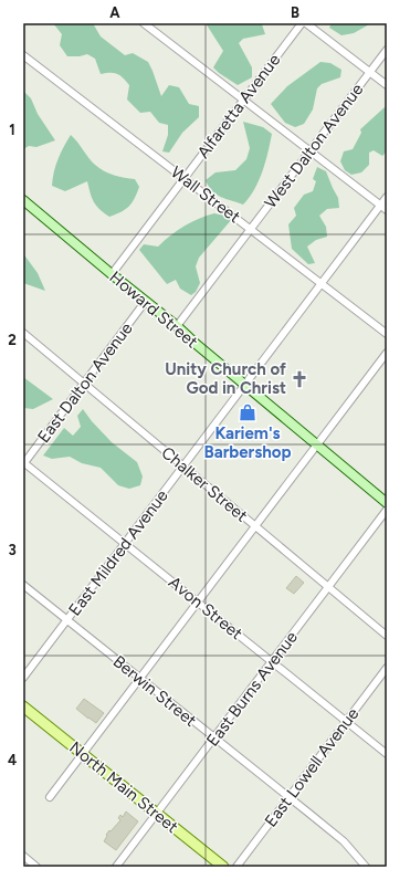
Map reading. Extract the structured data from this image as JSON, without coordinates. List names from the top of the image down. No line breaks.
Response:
{"streets":{"main road":["Howard Street","North Main Street"],"street":["Alfaretta Avenue","West Dalton Avenue","Wall Street","East Dalton Avenue","Chalker Street","East Mildred Avenue","Avon Street","East Burns Avenue","Berwin Street","East Lowell Avenue"]},"crossings":[["Alfaretta Avenue","Wall Street"],["Alfaretta Avenue","Howard Street"],["West Dalton Avenue","Wall Street"],["West Dalton Avenue","Howard Street"],["Wall Street","East Mildred Avenue"],["Howard Street","East Dalton Avenue"],["Howard Street","East Mildred Avenue"],["East Dalton Avenue","Chalker Street"],["East Dalton Avenue","Avon Street"],["Chalker Street","East Mildred Avenue"],["Chalker Street","East Burns Avenue"],["East Mildred Avenue","Avon Street"],["East Mildred Avenue","Berwin Street"],["Avon Street","East Burns Avenue"],["Avon Street","East Lowell Avenue"],["East Burns Avenue","Berwin Street"],["East Burns Avenue","North Main Street"],["Berwin Street","East Lowell Avenue"]],"places":{"church":["Unity Church of God in Christ"],"shop":["Kariem's Barbershop"]},"grid":{"columns":["A","B"],"rows":["1","2","3","4"]}}
